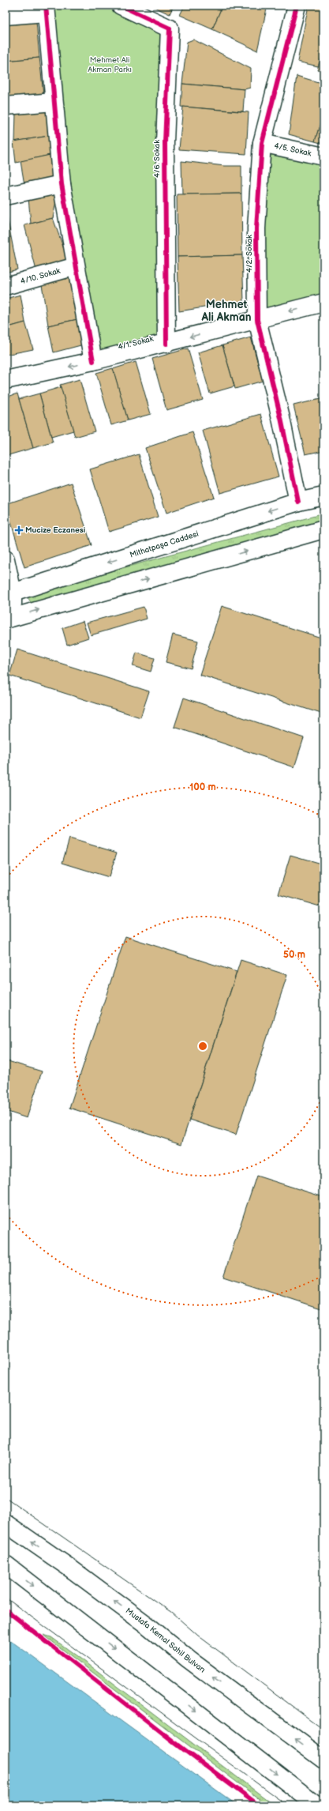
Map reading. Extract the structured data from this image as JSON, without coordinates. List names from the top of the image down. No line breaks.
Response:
{"streets":{"street":["4/5. Sokak","4/6. Sokak","4/2. Sokak","4/10. Sokak","4/1. Sokak","Mithatpaşa Caddesi","Mustafa Kemal Sahil Bulvarı"]},"crossings":[["4/5. Sokak","4/2. Sokak"],["4/6. Sokak","4/1. Sokak"],["4/2. Sokak","4/1. Sokak"],["4/2. Sokak","Mithatpaşa Caddesi"]],"one_way":["4/1. Sokak"],"districts":["Mehmet Ali Akman"],"parks":["Mehmet Ali Akman Parkı"],"places":{"health":["Mucize Eczanesi"]},"rings":["100 m","50 m"]}
